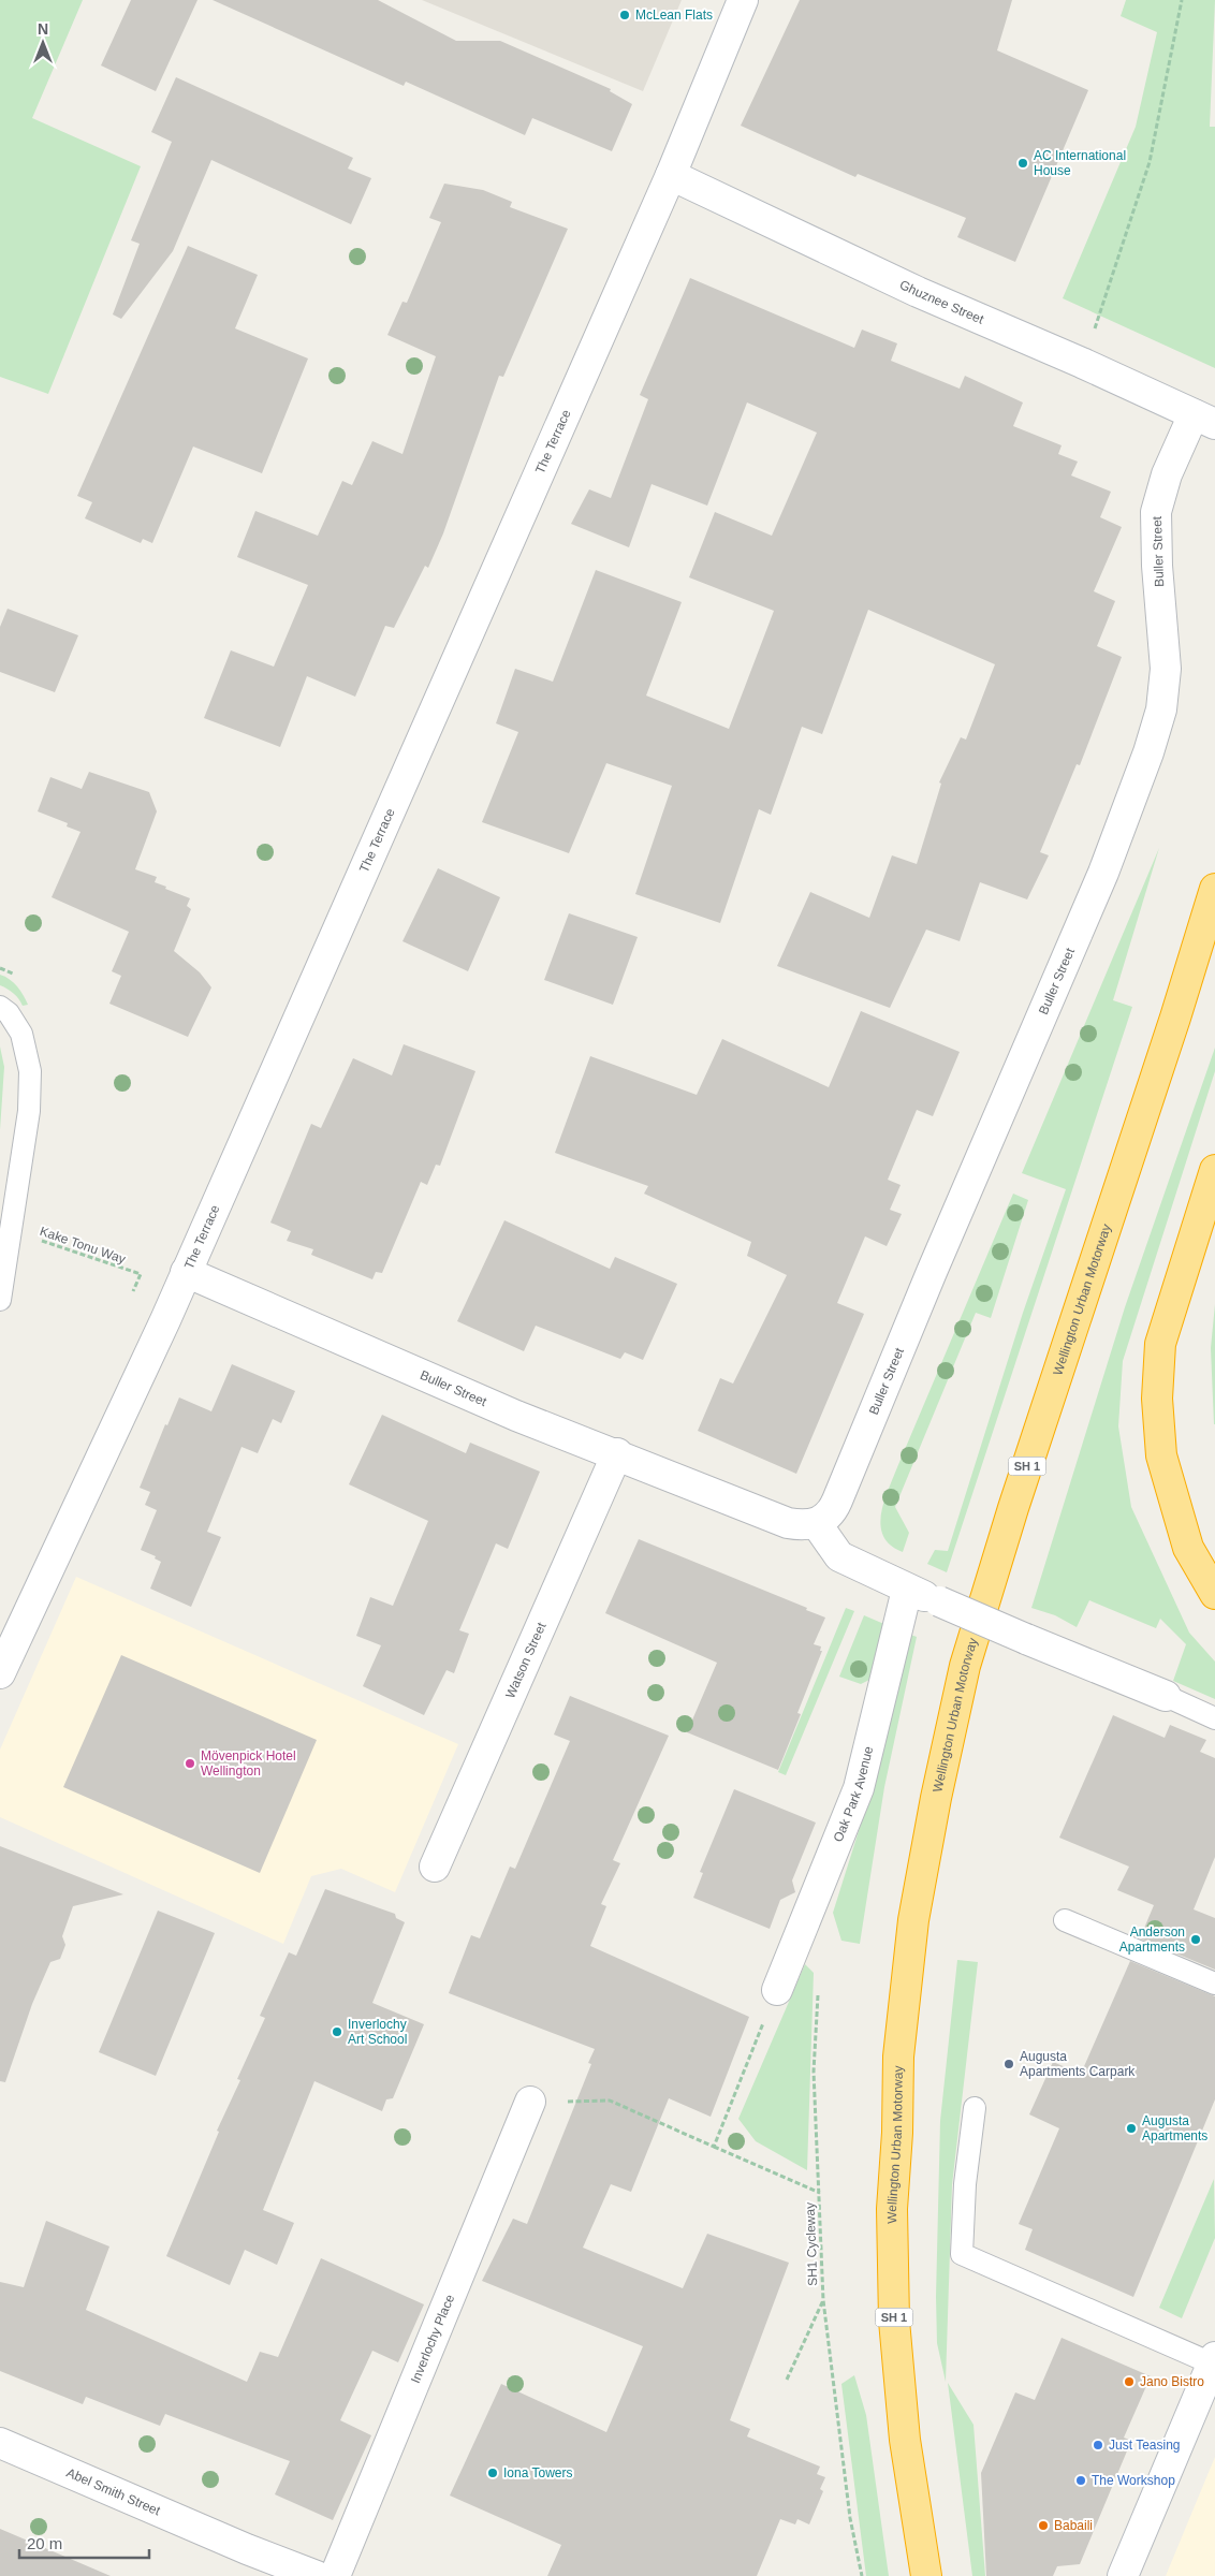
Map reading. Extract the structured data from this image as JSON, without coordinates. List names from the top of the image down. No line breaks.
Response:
{"streets":{"highway":["Wellington Urban Motorway","SH 1"],"street":["Ghuznee Street","The Terrace","Buller Street","Watson Street","Oak Park Avenue","Inverlochy Place","Abel Smith Street"],"path":["Kake Tonu Way","SH1 Cycleway"]},"crossings":[["Ghuznee Street","The Terrace"],["Ghuznee Street","Buller Street"],["The Terrace","Buller Street"],["The Terrace","Kake Tonu Way"],["Buller Street","Watson Street"]],"places":["McLean Flats","AC International House","Mövenpick Hotel Wellington","Anderson Apartments","Inverlochy Art School","Augusta Apartments Carpark","Augusta Apartments","Jano Bistro","Just Teasing","Iona Towers","The Workshop","Babaili"],"scale_bar":"20 m","north":"top"}
